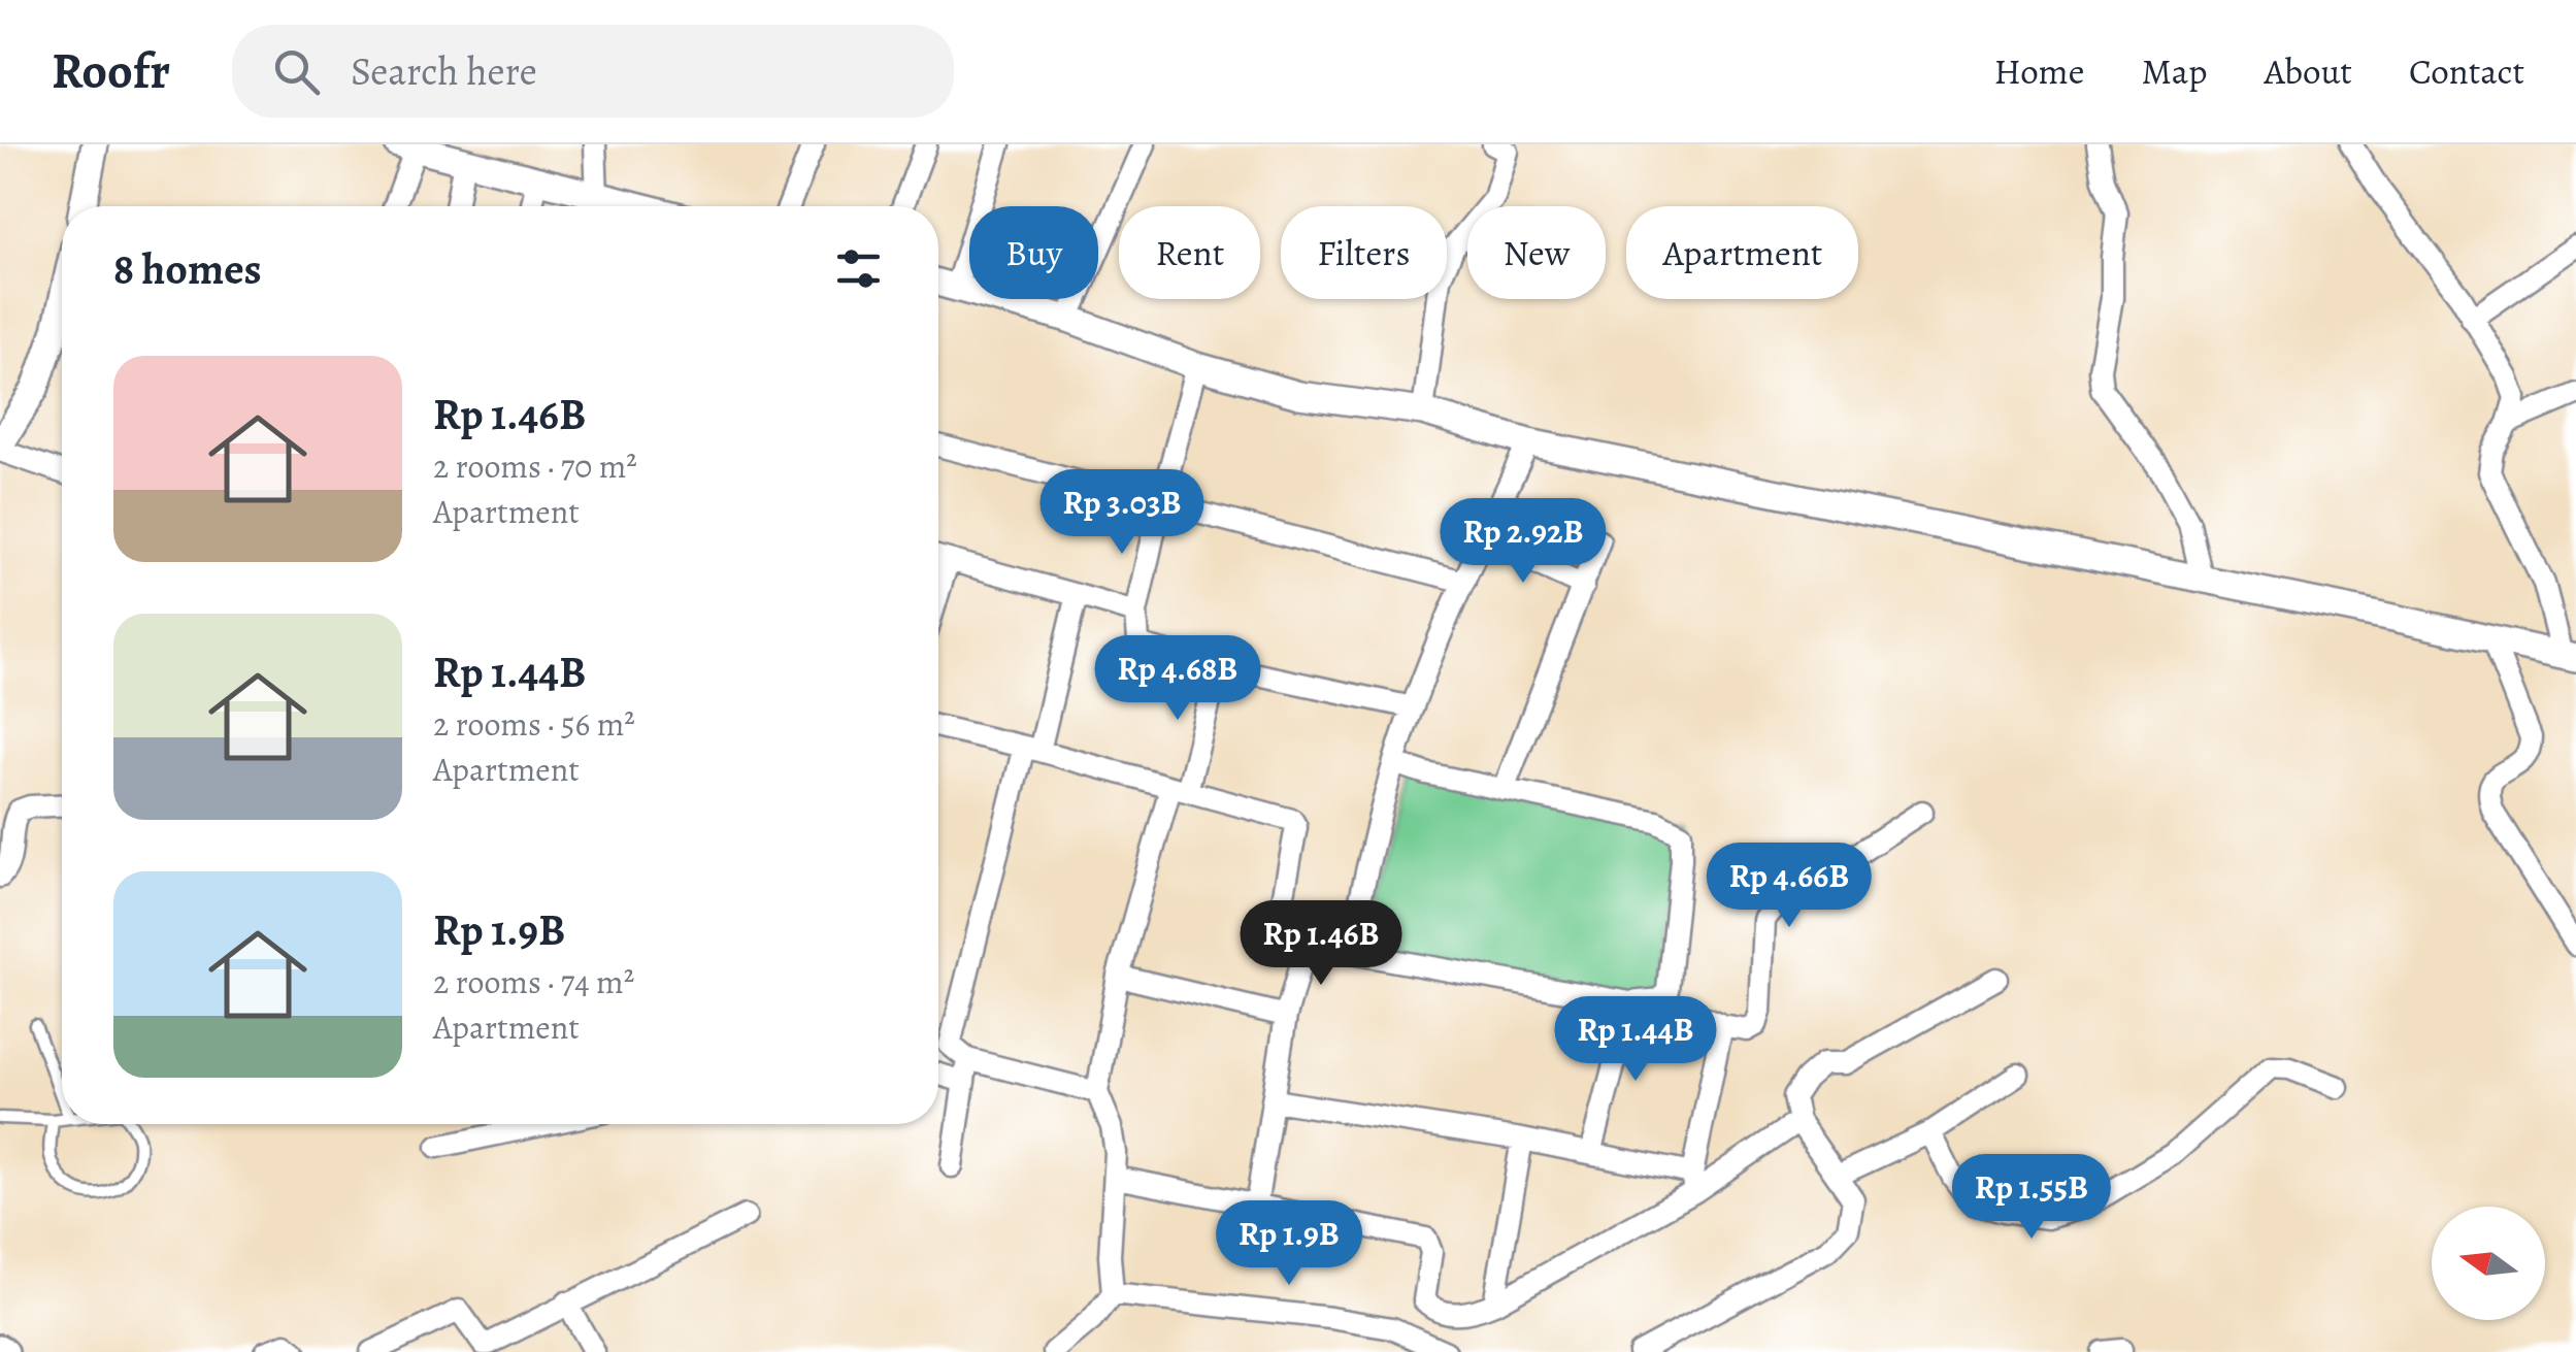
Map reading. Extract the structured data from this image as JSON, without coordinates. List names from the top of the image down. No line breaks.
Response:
{"north":"left","page":{"header":"Roofr","search":"Search here","nav":["Home","Map","About","Contact"],"chip":["Buy","Rent","Filters","New","Apartment"],"heading":"8 homes","list":[{"name":"Rp 1.46B","note":"2 rooms · 70 m² · Apartment"},{"name":"Rp 1.44B","note":"2 rooms · 56 m² · Apartment"},{"name":"Rp 1.9B","note":"2 rooms · 74 m² · Apartment"}],"price":["Rp 3.03B","Rp 2.92B","Rp 4.68B","Rp 4.66B","Rp 1.46B","Rp 1.44B","Rp 1.55B","Rp 1.9B"]}}
